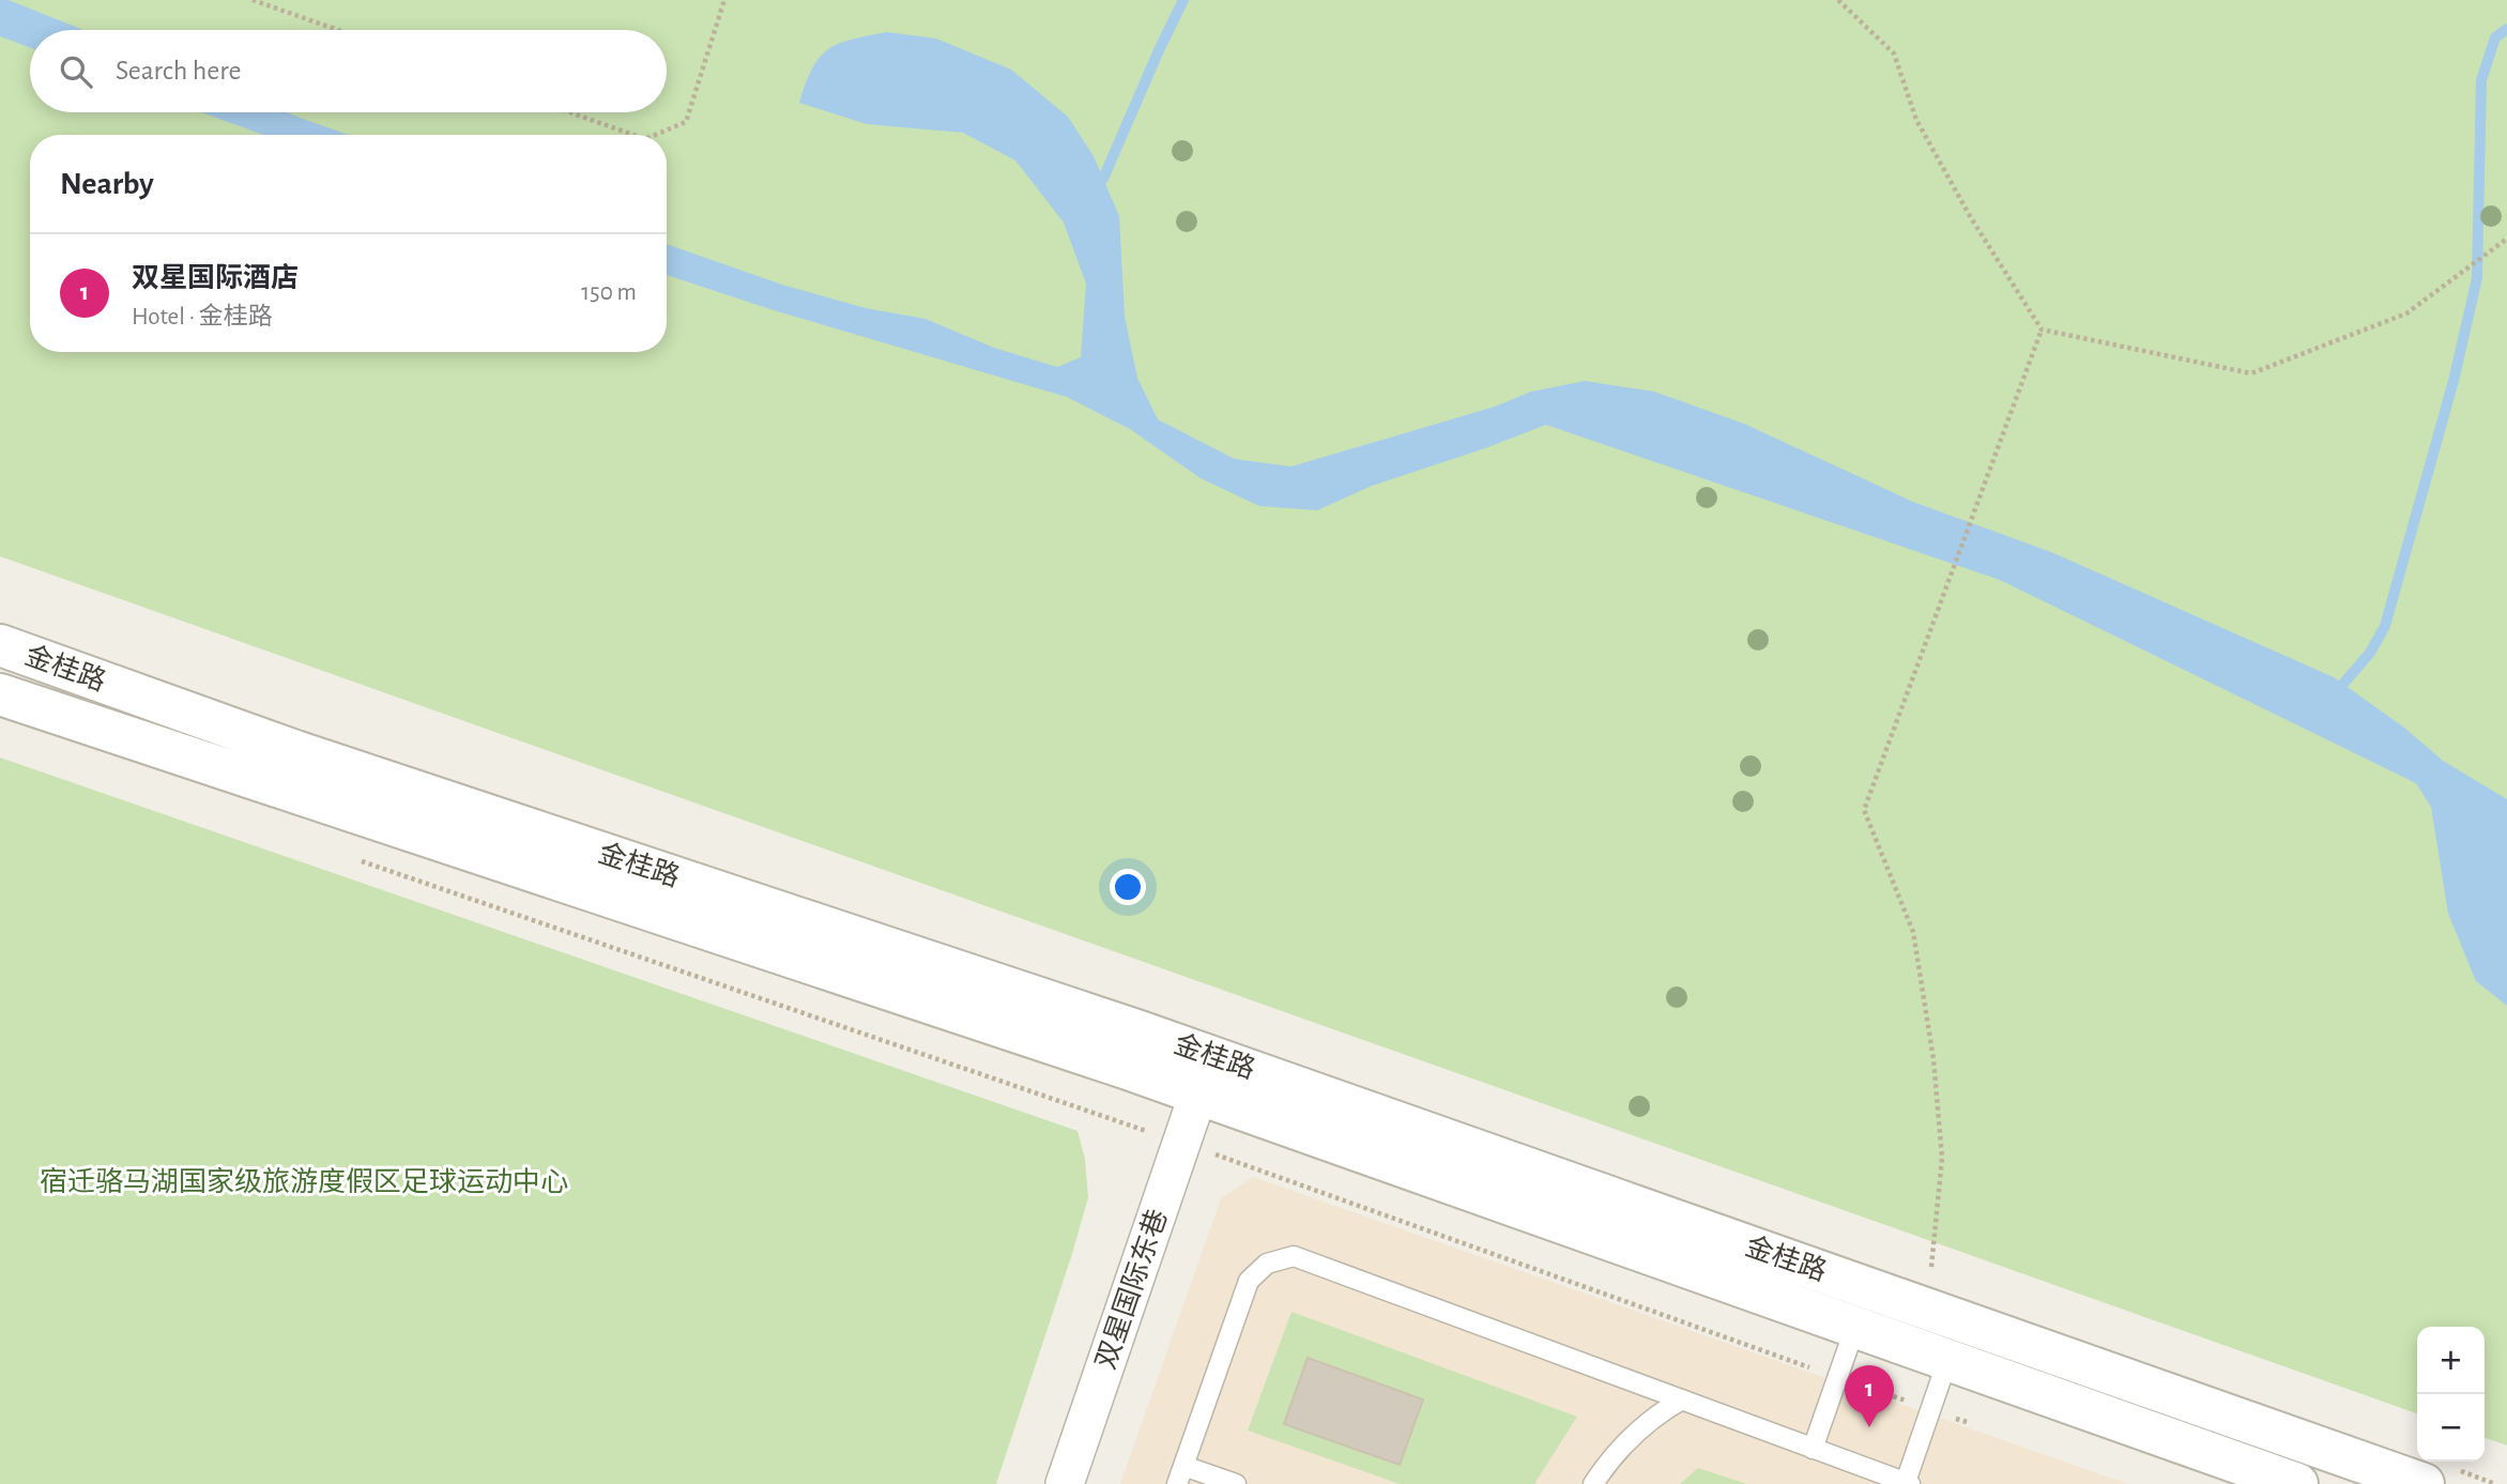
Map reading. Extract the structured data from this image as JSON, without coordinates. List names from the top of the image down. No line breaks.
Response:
{"streets":{"street":["金桂路","双星国际东巷"]},"crossings":[["金桂路","双星国际东巷"]],"parks":["宿迁骆马湖国家级旅游度假区足球运动中心"],"page":{"search":"Search here","heading":"Nearby","list":[{"mark":"1","name":"双星国际酒店","note":"Hotel · 金桂路","value":"150 m"}],"map_buttons":["+","−"],"pins":"1"}}
